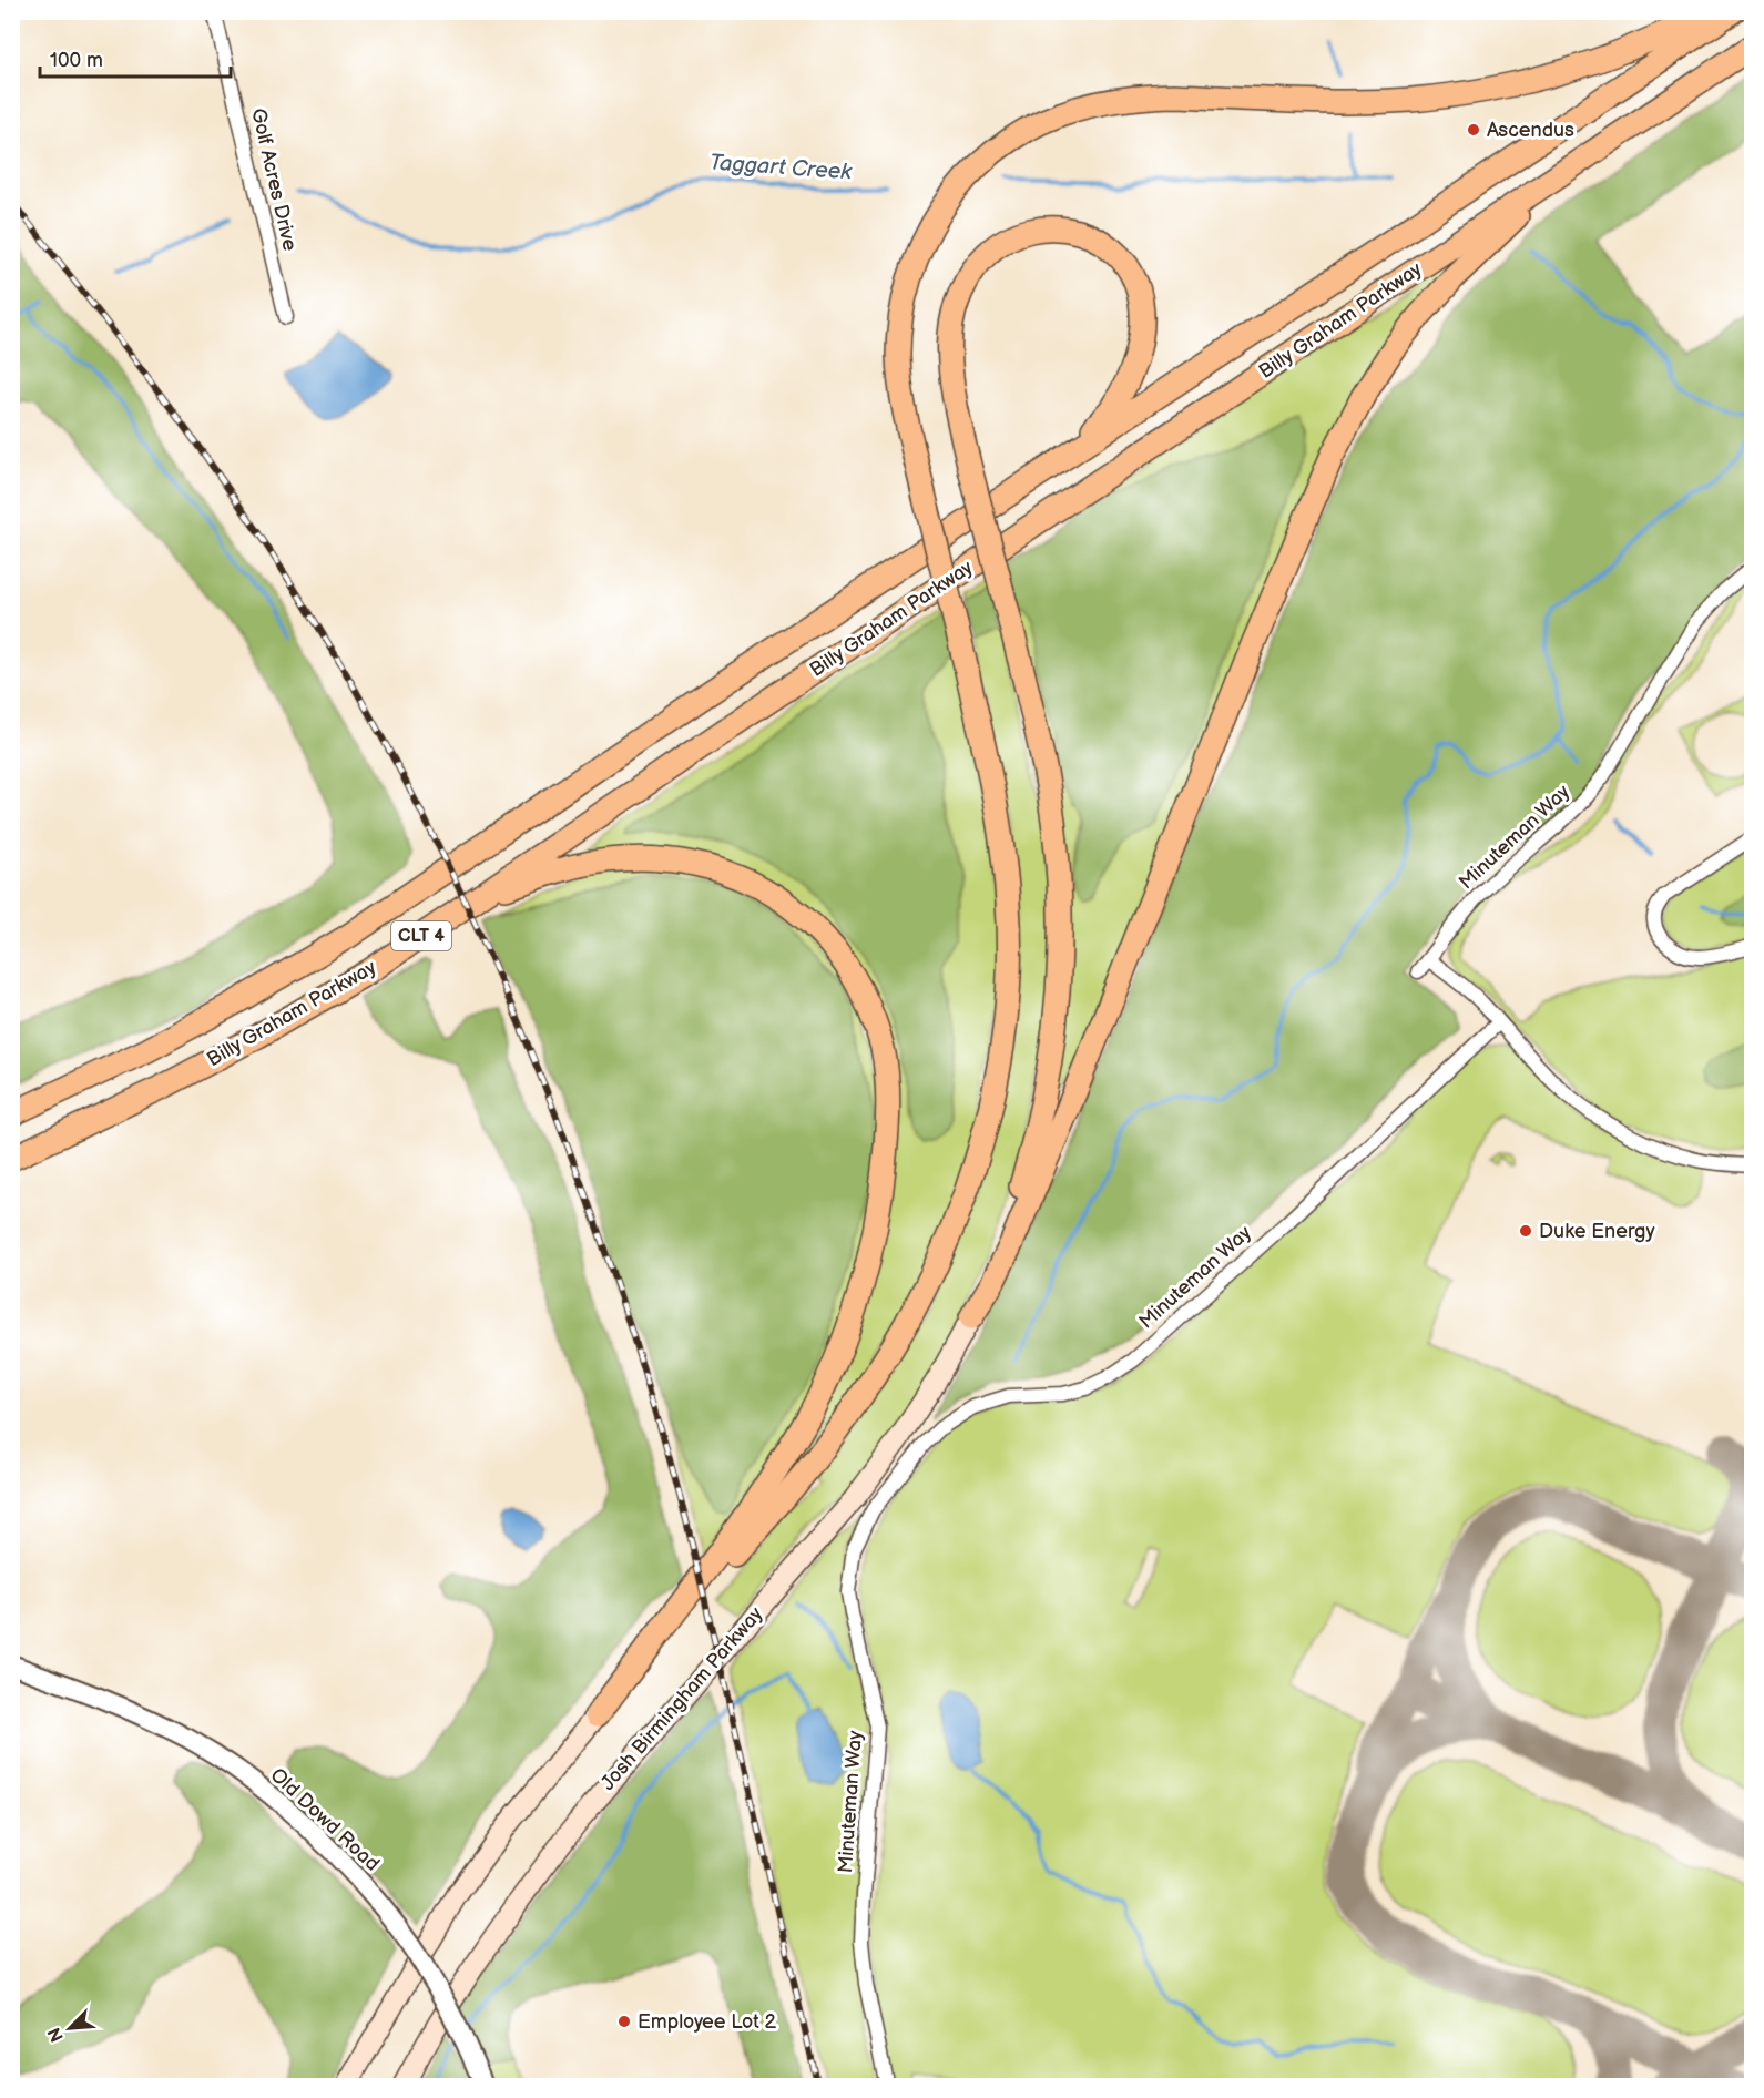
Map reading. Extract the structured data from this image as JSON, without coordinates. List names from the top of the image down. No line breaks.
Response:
{"streets":{"highway":["Billy Graham Parkway","CLT 4"],"main road":["Josh Birmingham Parkway"],"street":["Golf Acres Drive","Minuteman Way","Old Dowd Road"]},"water":["Taggart Creek"],"places":["Ascendus","Duke Energy","Employee Lot 2"],"scale_bar":"100 m","north":"bottom left"}
